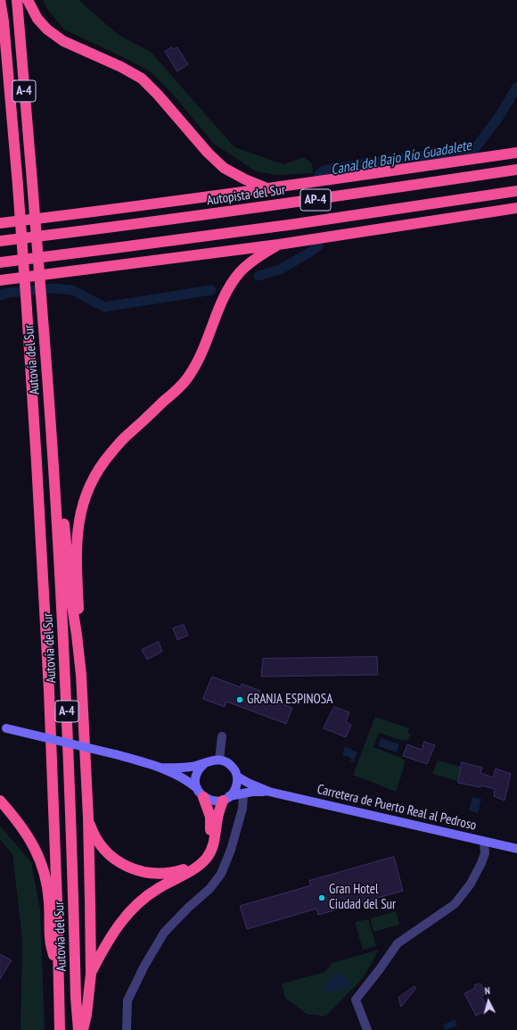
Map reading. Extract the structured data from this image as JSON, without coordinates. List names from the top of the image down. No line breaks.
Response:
{"streets":{"highway":["A-4","Autopista del Sur","AP-4","Autovía del Sur"],"main road":["Carretera de Puerto Real al Pedroso"]},"crossings":[["A-4","Autovía del Sur"]],"water":["Canal del Bajo Río Guadalete"],"places":["GRANJA ESPINOSA","Gran Hotel Ciudad del Sur"],"north":"top"}
